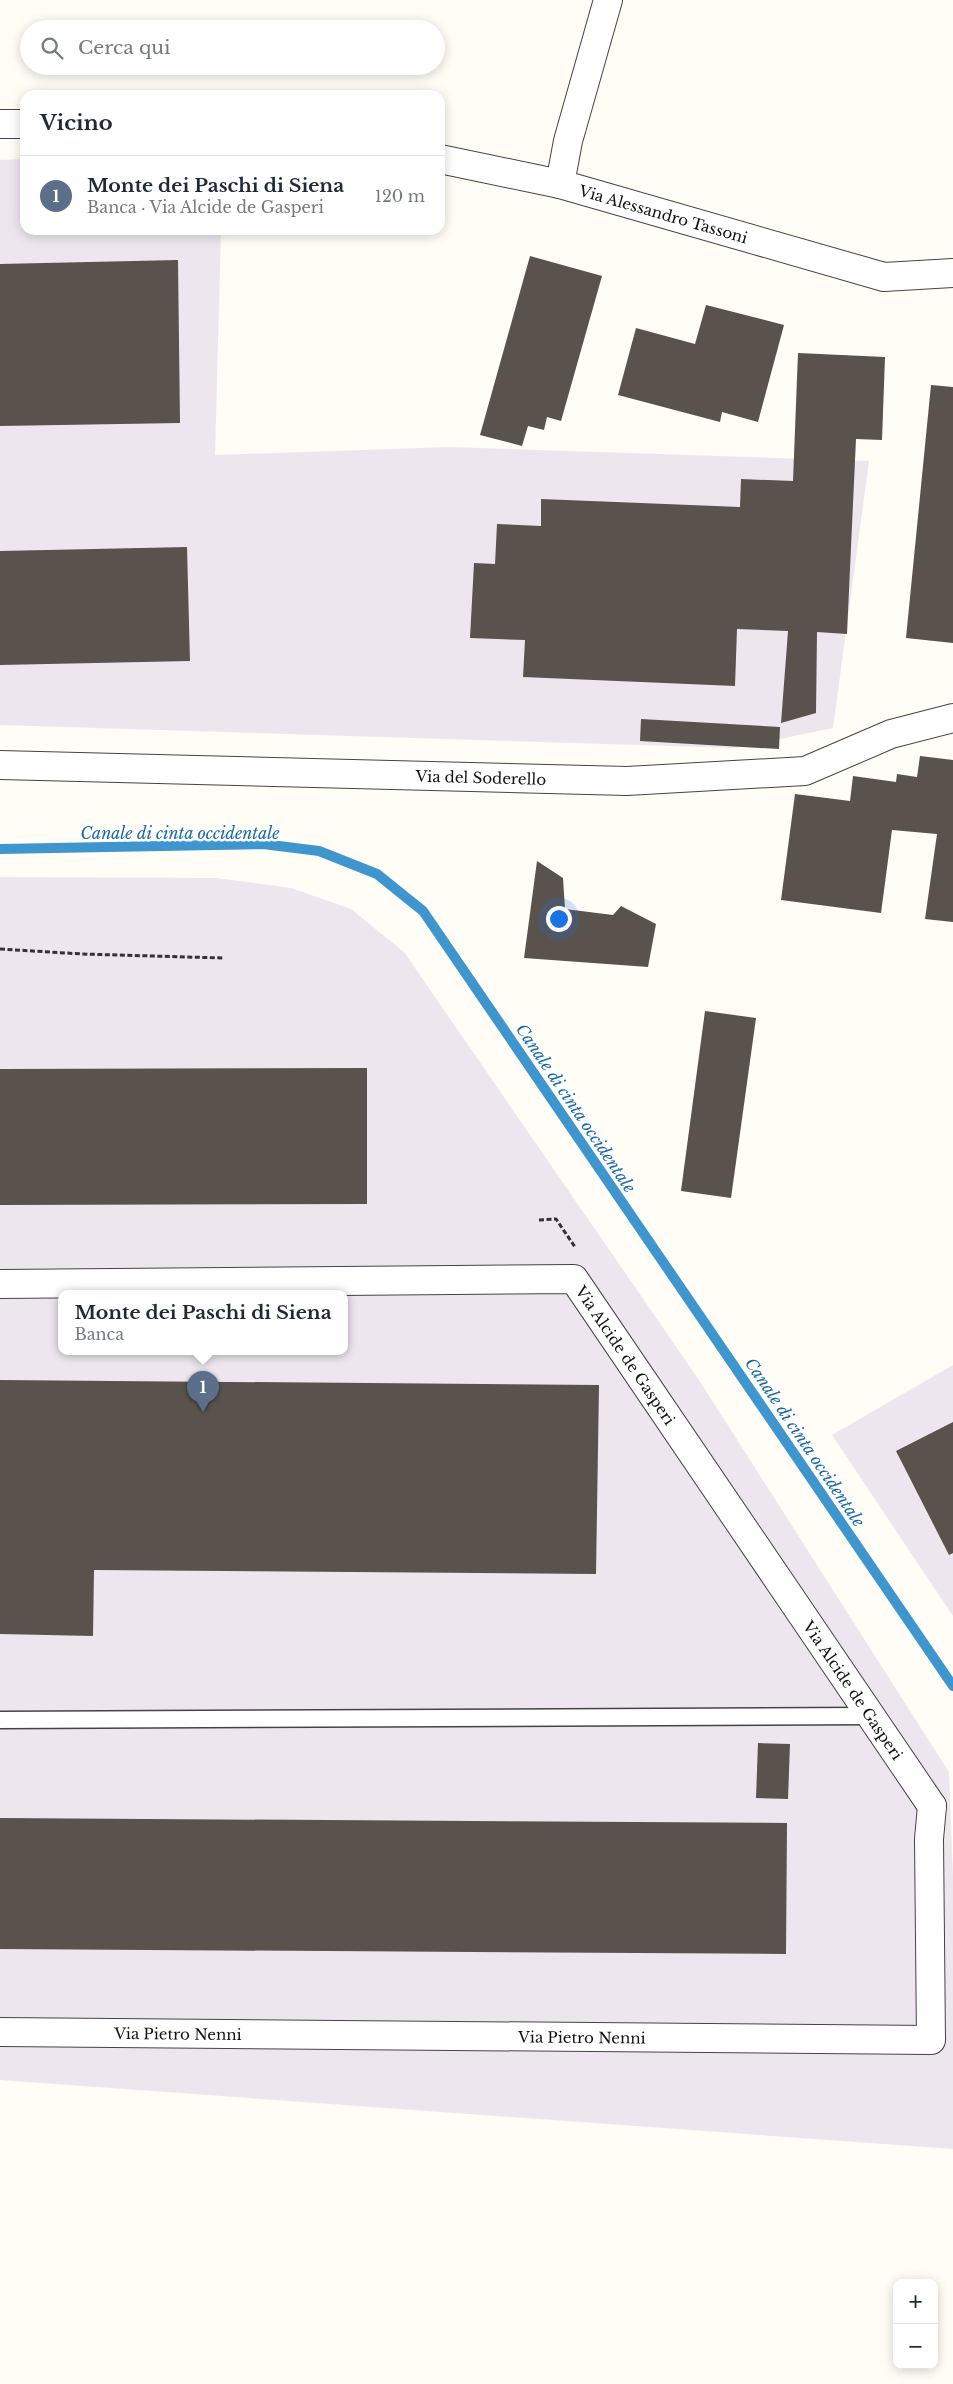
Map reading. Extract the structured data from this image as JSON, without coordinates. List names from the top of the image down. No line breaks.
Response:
{"streets":{"street":["Via Alessandro Tassoni","Via del Soderello","Via Alcide de Gasperi","Via Pietro Nenni"]},"crossings":[["Via Alcide de Gasperi","Via Pietro Nenni"]],"water":["Canale di cinta occidentale"],"page":{"search":"Cerca qui","heading":"Vicino","list":[{"mark":"1","name":"Monte dei Paschi di Siena","note":"Banca · Via Alcide de Gasperi","value":"120 m"}],"popup":["Monte dei Paschi di Siena","Banca"],"pins":"1","map_buttons":["+","−"]}}
